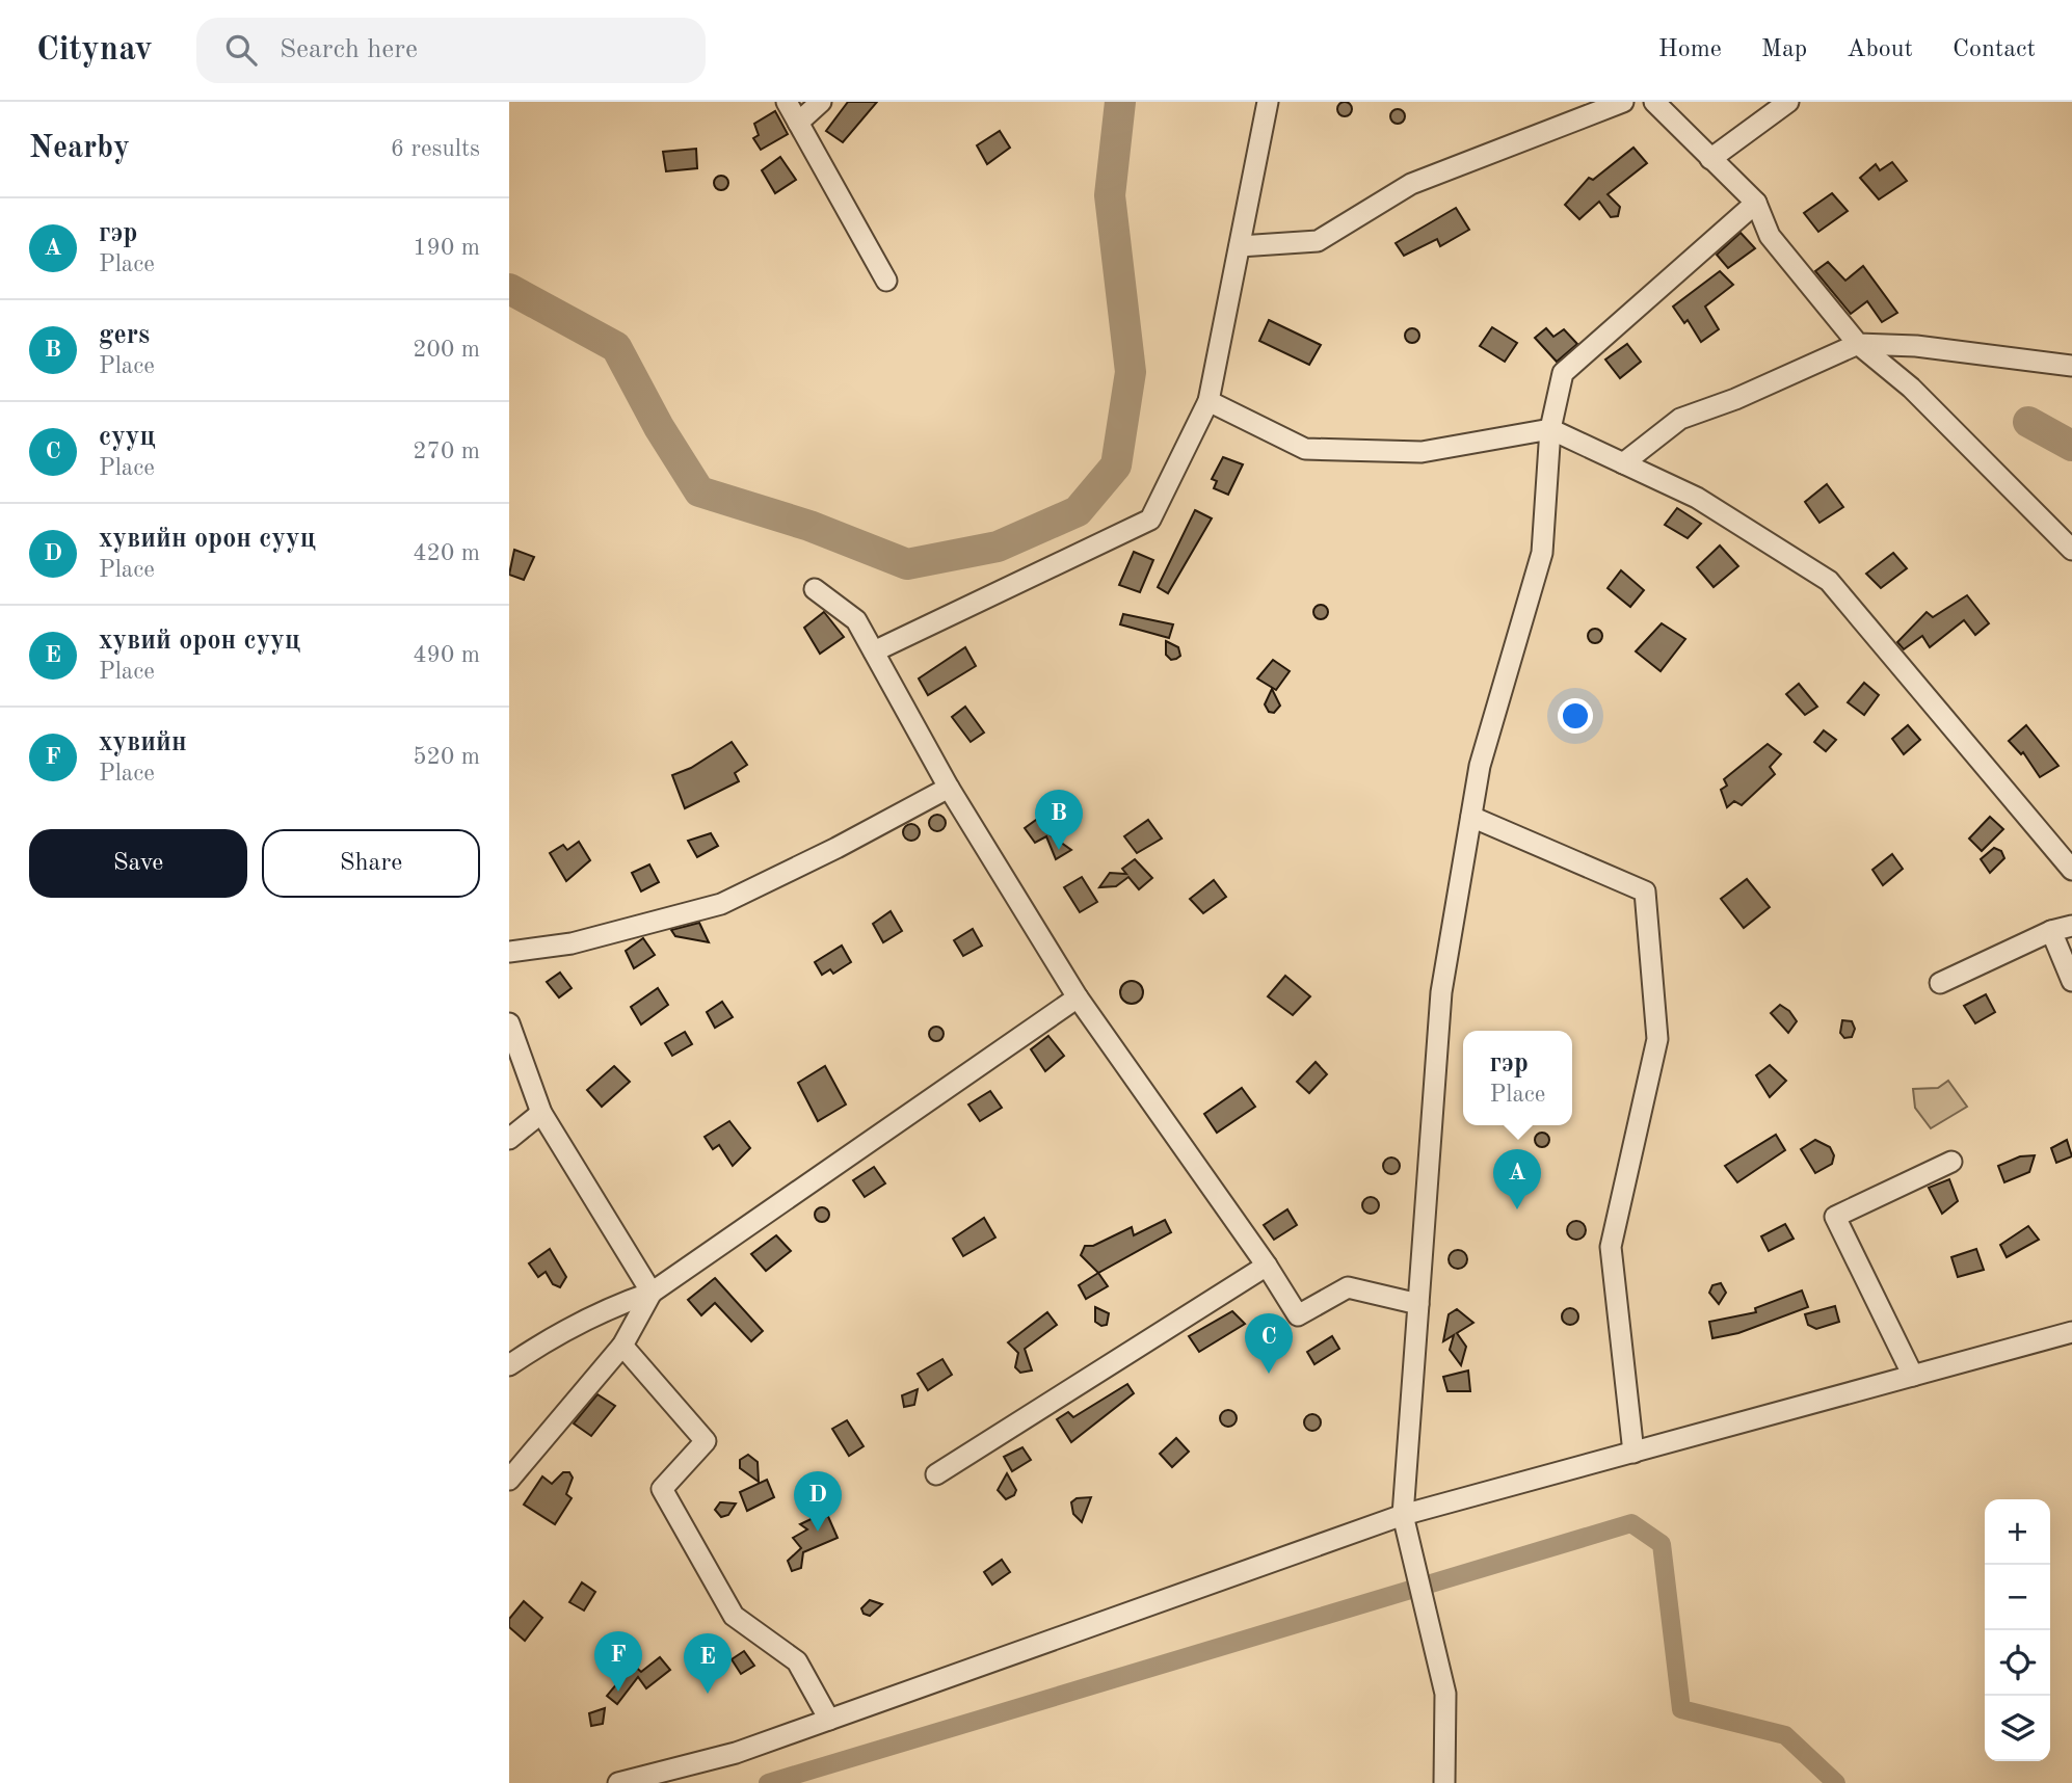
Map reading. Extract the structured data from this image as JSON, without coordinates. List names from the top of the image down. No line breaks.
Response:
{"page":{"header":"Citynav","search":"Search here","nav":["Home","Map","About","Contact"],"heading":["Nearby","6 results"],"list":[{"mark":"A","name":"гэр","note":"Place","value":"190 m"},{"mark":"B","name":"gers","note":"Place","value":"200 m"},{"mark":"C","name":"сууц","note":"Place","value":"270 m"},{"mark":"D","name":"хувийн орон сууц","note":"Place","value":"420 m"},{"mark":"E","name":"хувий орон сууц","note":"Place","value":"490 m"},{"mark":"F","name":"хувийн","note":"Place","value":"520 m"}],"pins":["B","A","C","D","F","E"],"buttons":["Save","Share"],"popup":["гэр","Place"],"map_buttons":["+","−"]}}
